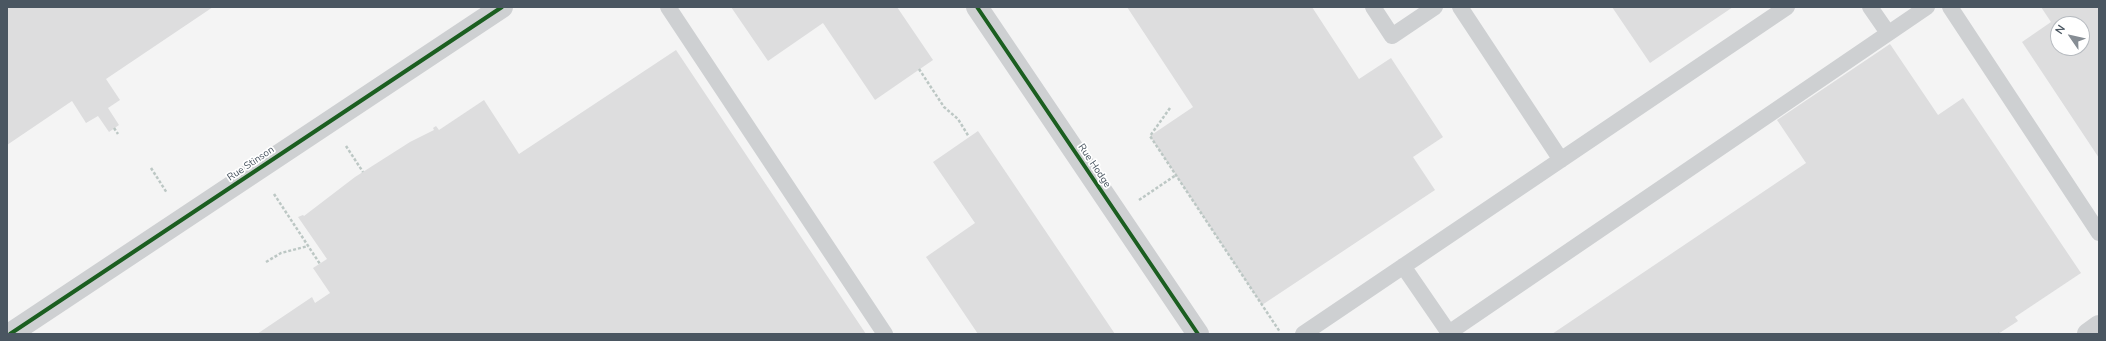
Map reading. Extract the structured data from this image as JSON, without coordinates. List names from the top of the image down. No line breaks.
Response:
{"streets":{"street":["Rue Stinson","Rue Hodge"]},"north":"top left"}
